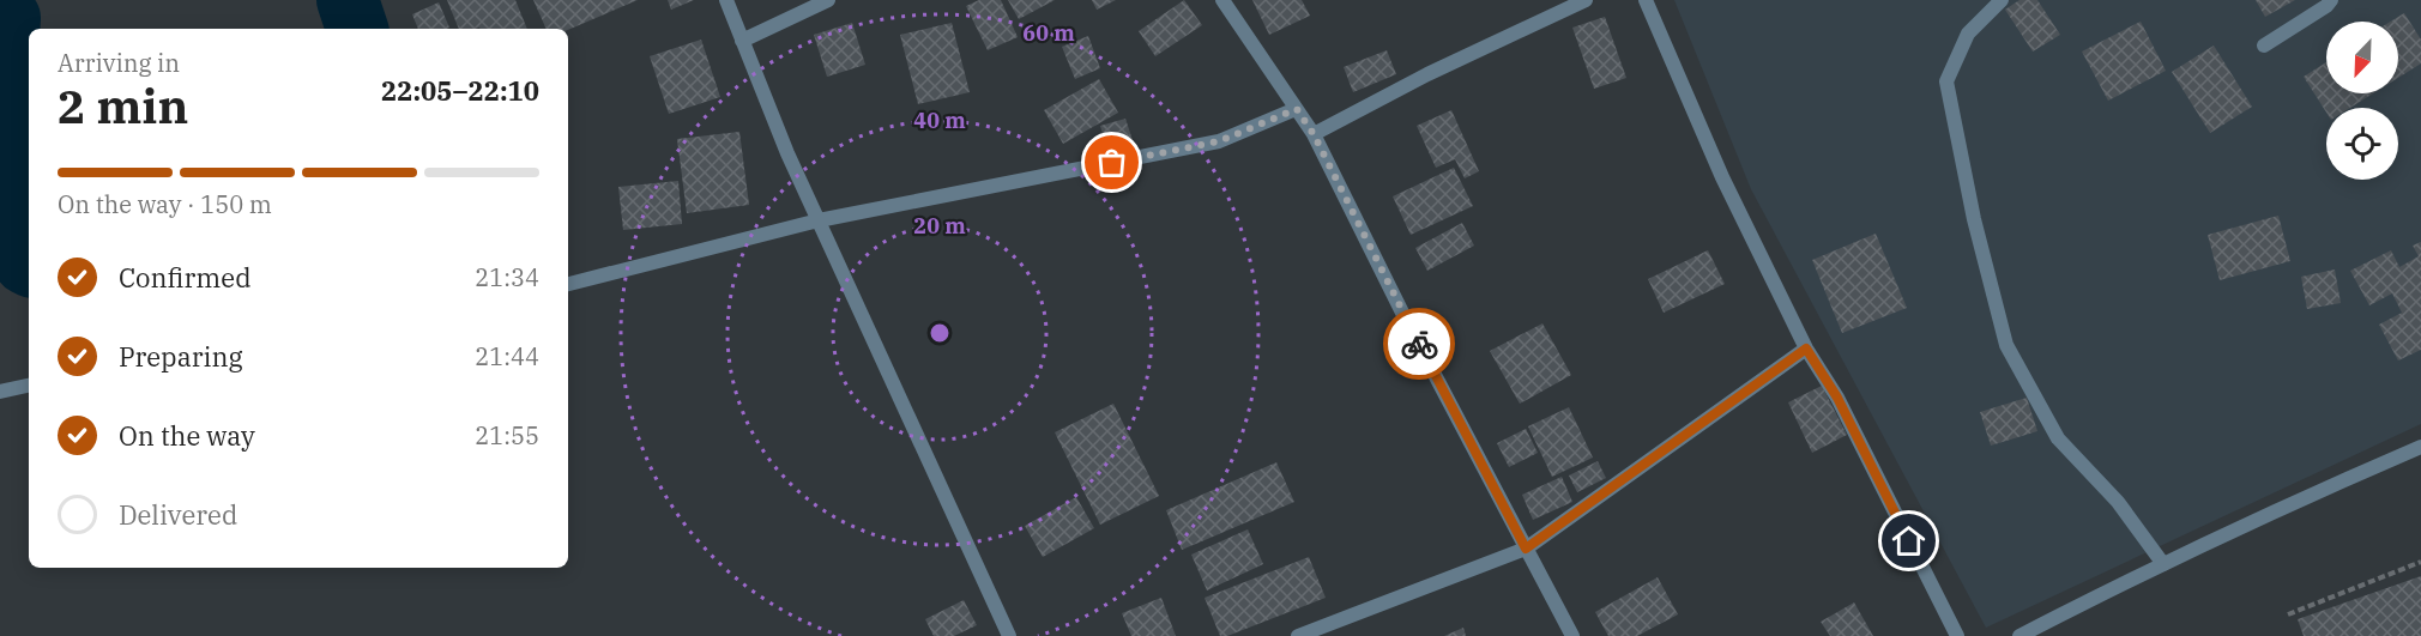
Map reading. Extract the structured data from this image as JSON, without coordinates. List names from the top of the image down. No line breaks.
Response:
{"north":"bottom left","page":{"heading":["2 min","Arriving in","22:05–22:10"],"bar":"On the way · 150 m","list":[["Confirmed","21:34"],["Preparing","21:44"],["On the way","21:55"],"Delivered"]},"rings":["60 m","40 m","20 m"]}
